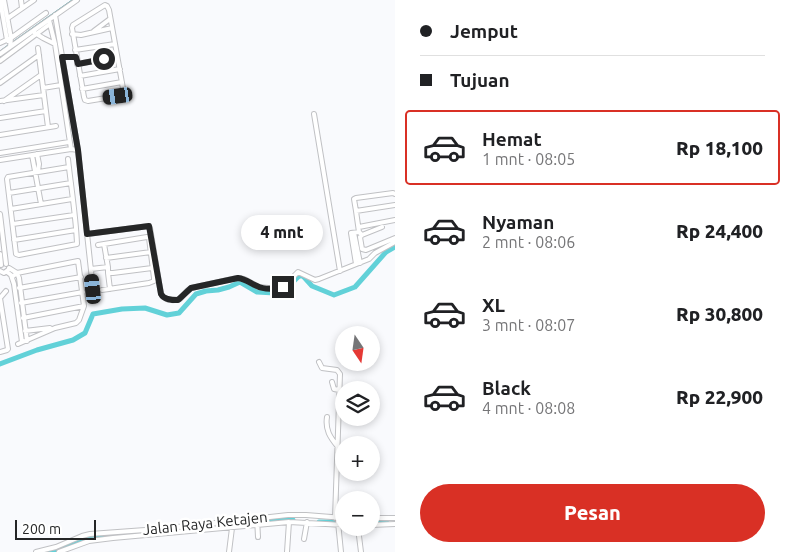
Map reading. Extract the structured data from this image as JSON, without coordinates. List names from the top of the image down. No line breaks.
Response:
{"streets":{"street":["Jalan Raya Ketajen"]},"scale_bar":"200 m","north":"bottom","page":{"banner":["Jemput","Tujuan"],"list":[{"name":"Hemat","note":"1 mnt · 08:05","value":"Rp 18,100"},{"name":"Nyaman","note":"2 mnt · 08:06","value":"Rp 24,400"},{"name":"XL","note":"3 mnt · 08:07","value":"Rp 30,800"},{"name":"Black","note":"4 mnt · 08:08","value":"Rp 22,900"}],"bubble":"4 mnt","map_buttons":["+","−"],"buttons":"Pesan","scale":"200 m"}}
